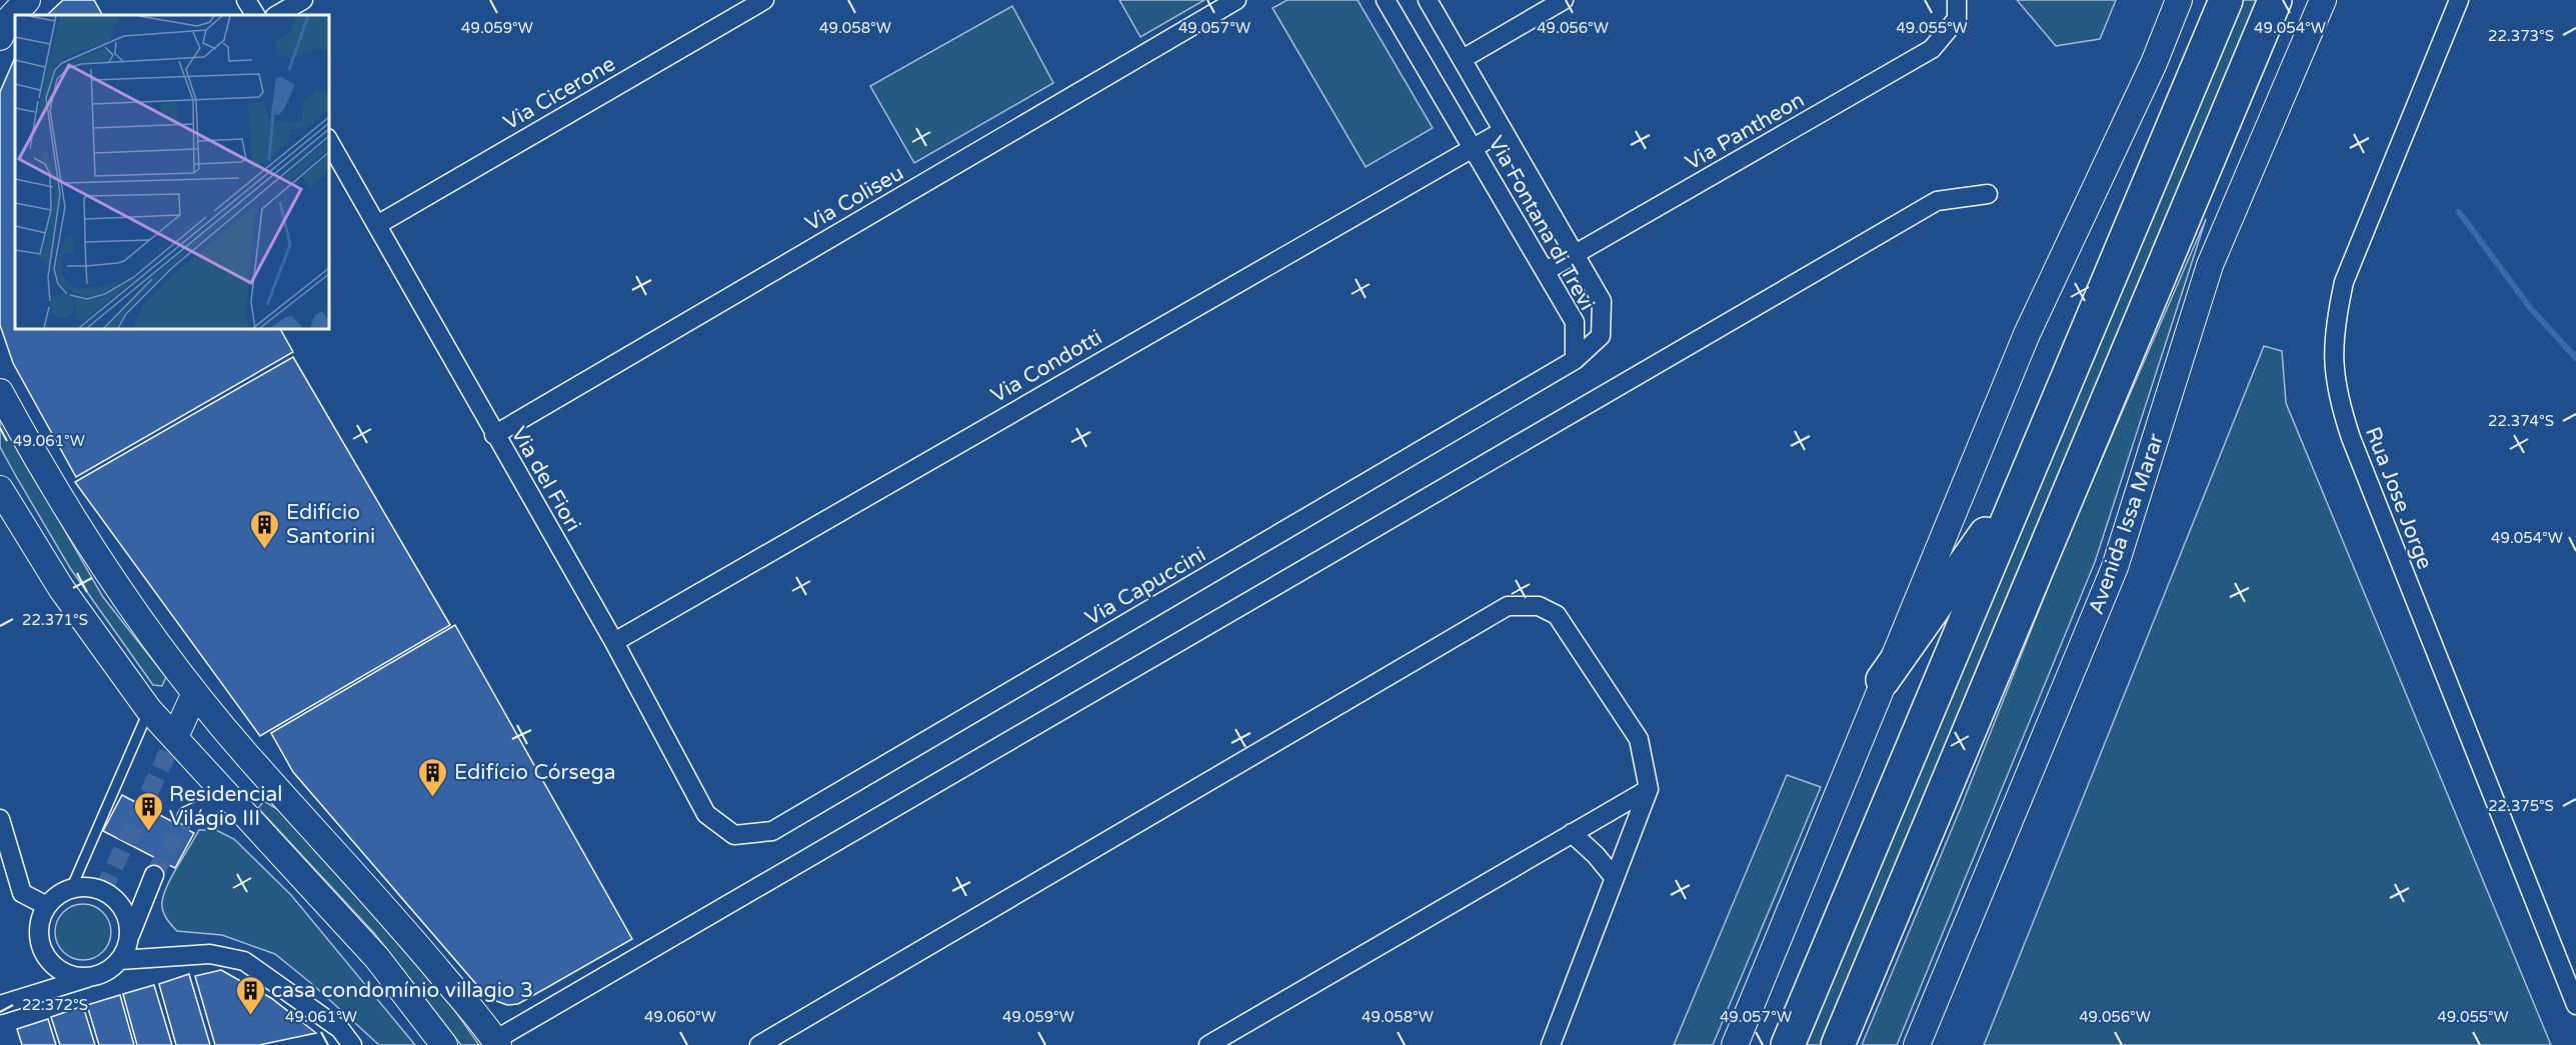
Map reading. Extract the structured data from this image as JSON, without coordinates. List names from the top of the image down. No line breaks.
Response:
{"streets":{"street":["Via Cicerone","Via Pantheon","Via Coliseu","Via Fontana di Trevi","Via Condotti","Via del Fiori","Rua Jose Jorge","Avenida Issa Marar","Via Capuccini"]},"crossings":[["Via Cicerone","Via del Fiori"],["Via Pantheon","Via Fontana di Trevi"],["Via Coliseu","Via del Fiori"],["Via Fontana di Trevi","Via Condotti"],["Via Fontana di Trevi","Via Capuccini"],["Via Condotti","Via del Fiori"],["Via del Fiori","Via Capuccini"]],"places":{"building":["Edifício Santorini","Edifício Córsega","Residencial Világio III","casa condomínio villagio 3"]},"coordinates":["49.059°W","49.058°W","49.057°W","49.056°W","49.055°W","49.054°W","22.373°S","22.374°S","49.061°W","22.371°S","22.375°S","22.372°S","49.060°W"]}
